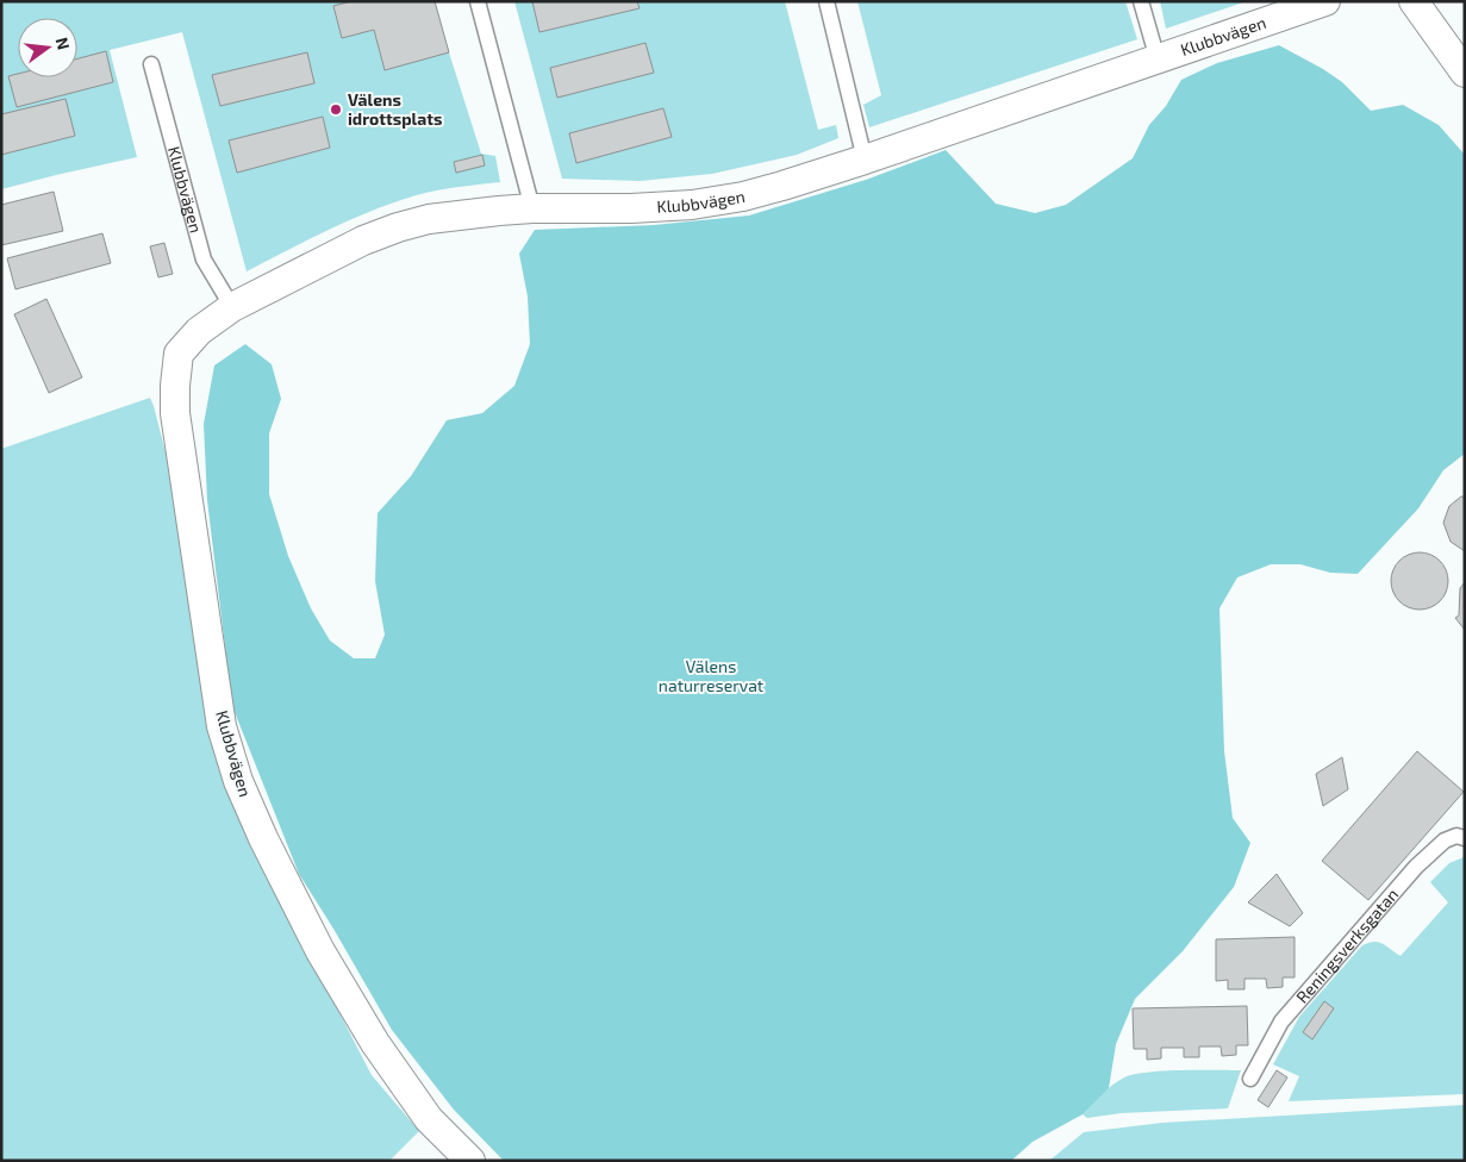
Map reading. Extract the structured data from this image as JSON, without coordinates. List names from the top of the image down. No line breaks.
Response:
{"streets":{"street":["Klubbvägen"],"lane":["Reningsverksgatan"]},"parks":["Välens naturreservat"],"places":["Välens idrottsplats"],"north":"right"}
